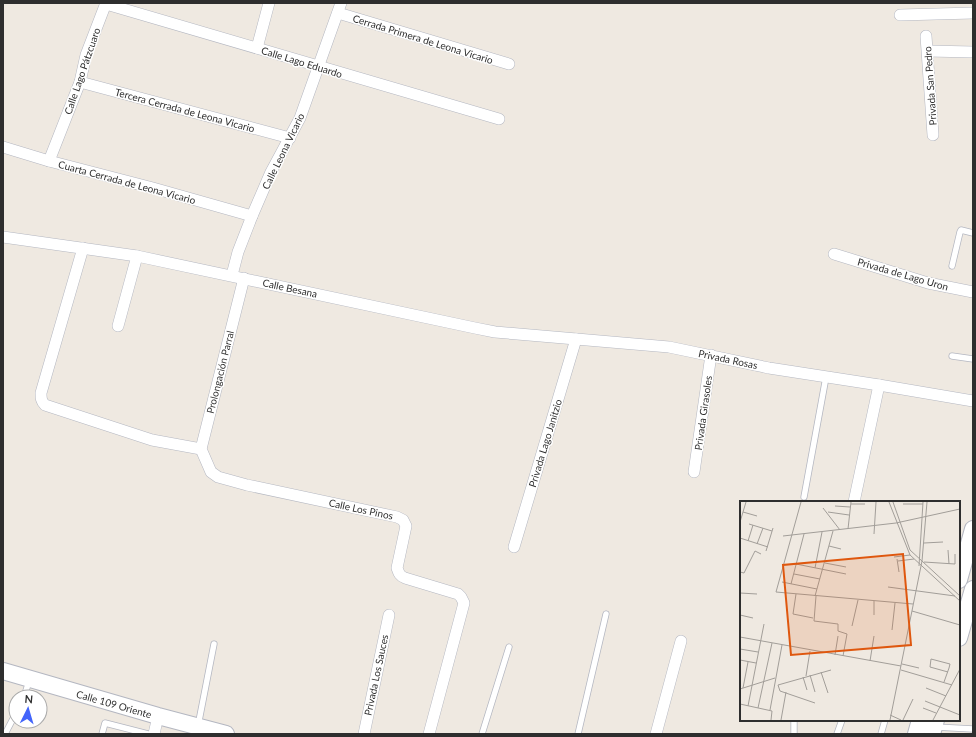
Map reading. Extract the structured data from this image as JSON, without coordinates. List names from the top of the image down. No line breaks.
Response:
{"streets":{"street":["Cerrada Primera de Leona Vicario","Calle Lago Eduardo","Calle Lago Pátzcuaro","Privada San Pedro","Tercera Cerrada de Leona Vicario","Calle Leona Vicario","Cuarta Cerrada de Leona Vicario","Privada de Lago Uron","Calle Besana","Privada Rosas","Prolongación Parral","Privada Girasoles","Privada Lago Janitzio","Calle Los Pinos","Privada Los Sauces","Calle 109 Oriente"]},"crossings":[["Cerrada Primera de Leona Vicario","Calle Leona Vicario"],["Calle Lago Eduardo","Calle Lago Pátzcuaro"],["Calle Lago Eduardo","Calle Leona Vicario"],["Calle Lago Pátzcuaro","Tercera Cerrada de Leona Vicario"],["Calle Lago Pátzcuaro","Cuarta Cerrada de Leona Vicario"],["Tercera Cerrada de Leona Vicario","Calle Leona Vicario"],["Calle Leona Vicario","Cuarta Cerrada de Leona Vicario"],["Calle Leona Vicario","Calle Besana"],["Calle Besana","Privada Rosas"],["Calle Besana","Prolongación Parral"],["Calle Besana","Privada Lago Janitzio"],["Privada Rosas","Privada Girasoles"],["Privada Rosas","Privada Lago Janitzio"],["Prolongación Parral","Calle Los Pinos"]],"north":"top"}
